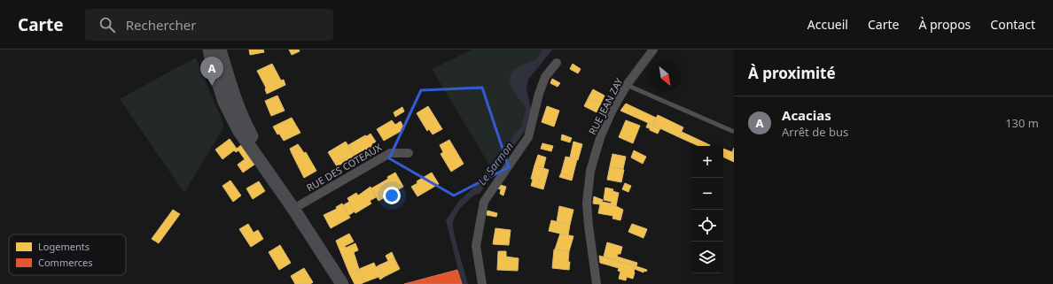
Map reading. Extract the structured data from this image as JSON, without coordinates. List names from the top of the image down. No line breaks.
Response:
{"streets":{"street":["RUE JEAN ZAY","RUE DES COTEAUX"]},"water":["Le Sarmon"],"legend":["Logements","Commerces"],"north":"bottom right","page":{"header":"Carte","search":"Rechercher","nav":["Accueil","Carte","À propos","Contact"],"heading":"À proximité","pins":"A","list":[{"mark":"A","name":"Acacias","note":"Arrêt de bus","value":"130 m"}],"map_buttons":["+","−"]}}
